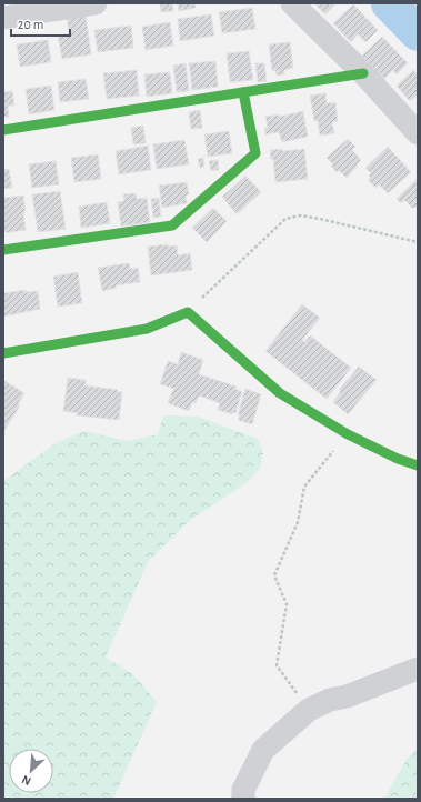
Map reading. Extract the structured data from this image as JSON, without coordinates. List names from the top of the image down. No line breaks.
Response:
{"scale_bar":"20 m","north":"bottom left"}
